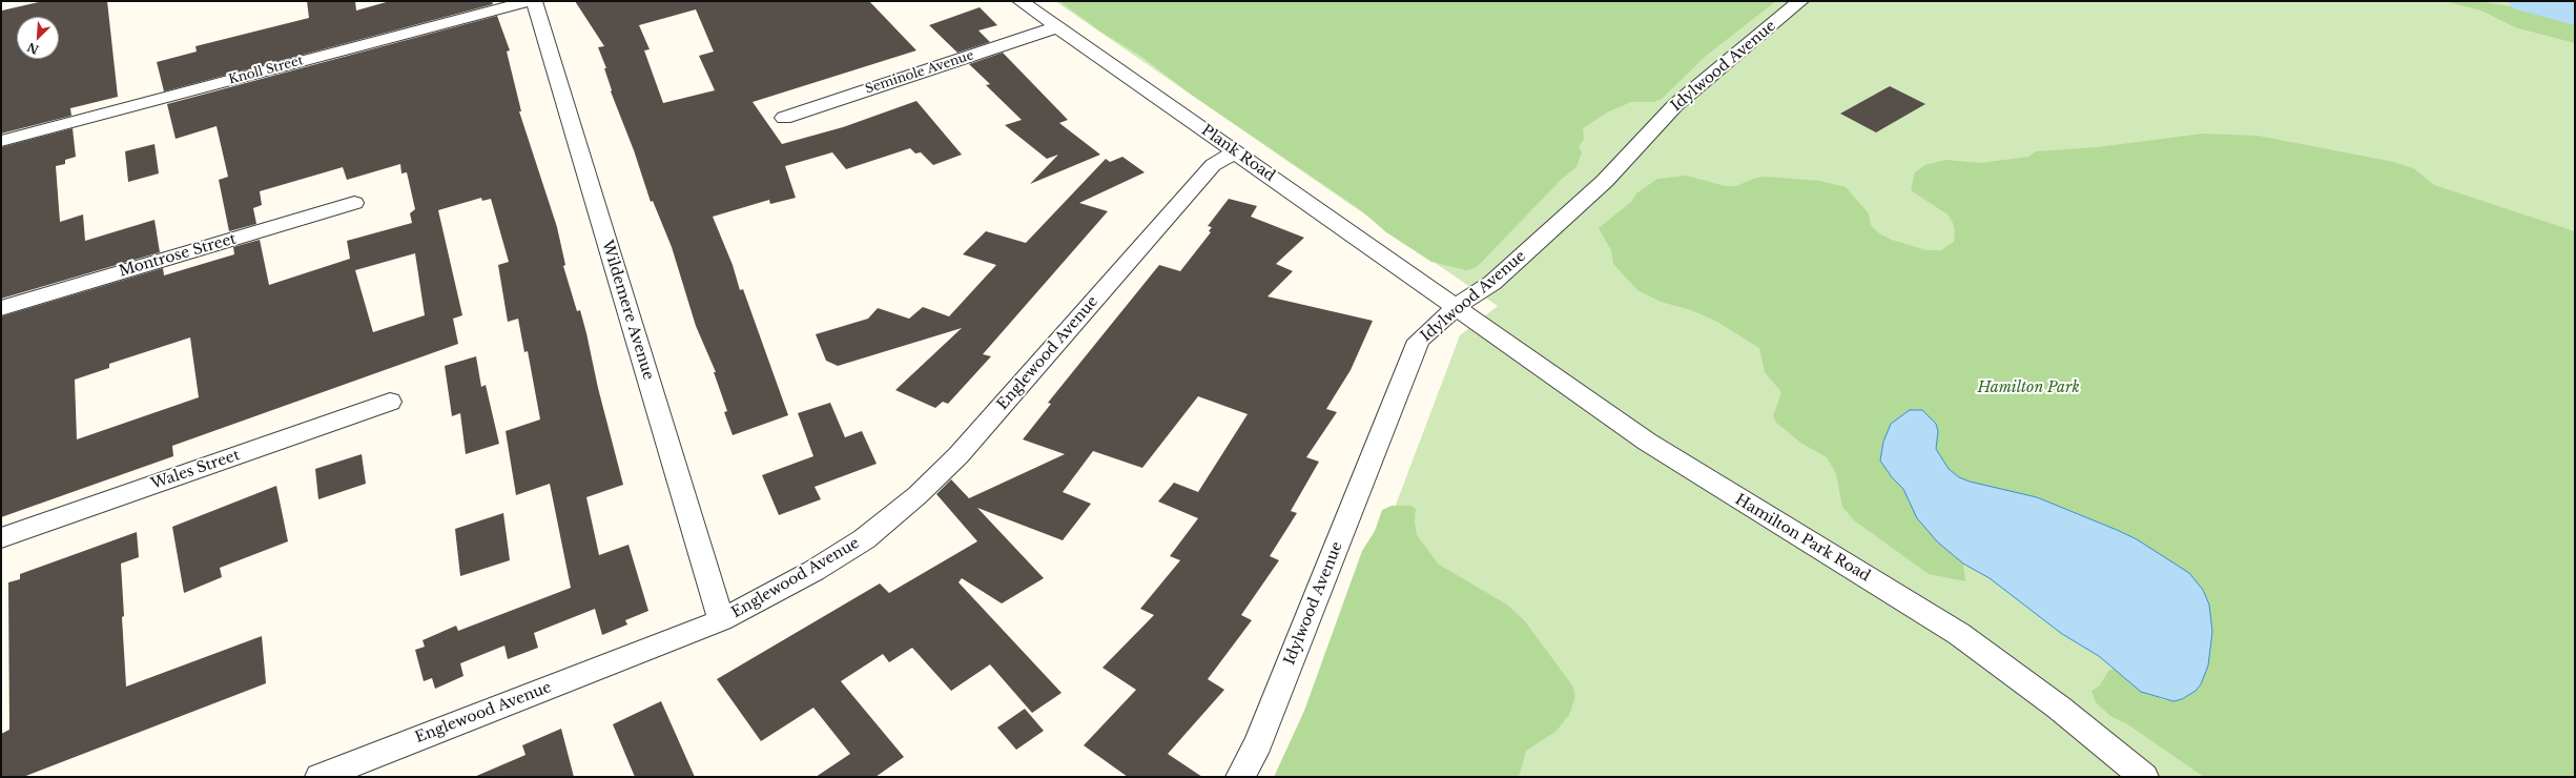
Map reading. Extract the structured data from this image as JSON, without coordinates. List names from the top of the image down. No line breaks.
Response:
{"streets":{"street":["Idylwood Avenue","Knoll Street","Seminole Avenue","Plank Road","Montrose Street","Wildemere Avenue","Englewood Avenue","Wales Street","Hamilton Park Road"]},"crossings":[["Idylwood Avenue","Plank Road"],["Idylwood Avenue","Hamilton Park Road"],["Seminole Avenue","Plank Road"],["Plank Road","Englewood Avenue"],["Plank Road","Hamilton Park Road"],["Wildemere Avenue","Englewood Avenue"]],"parks":["Hamilton Park"],"north":"bottom left"}
